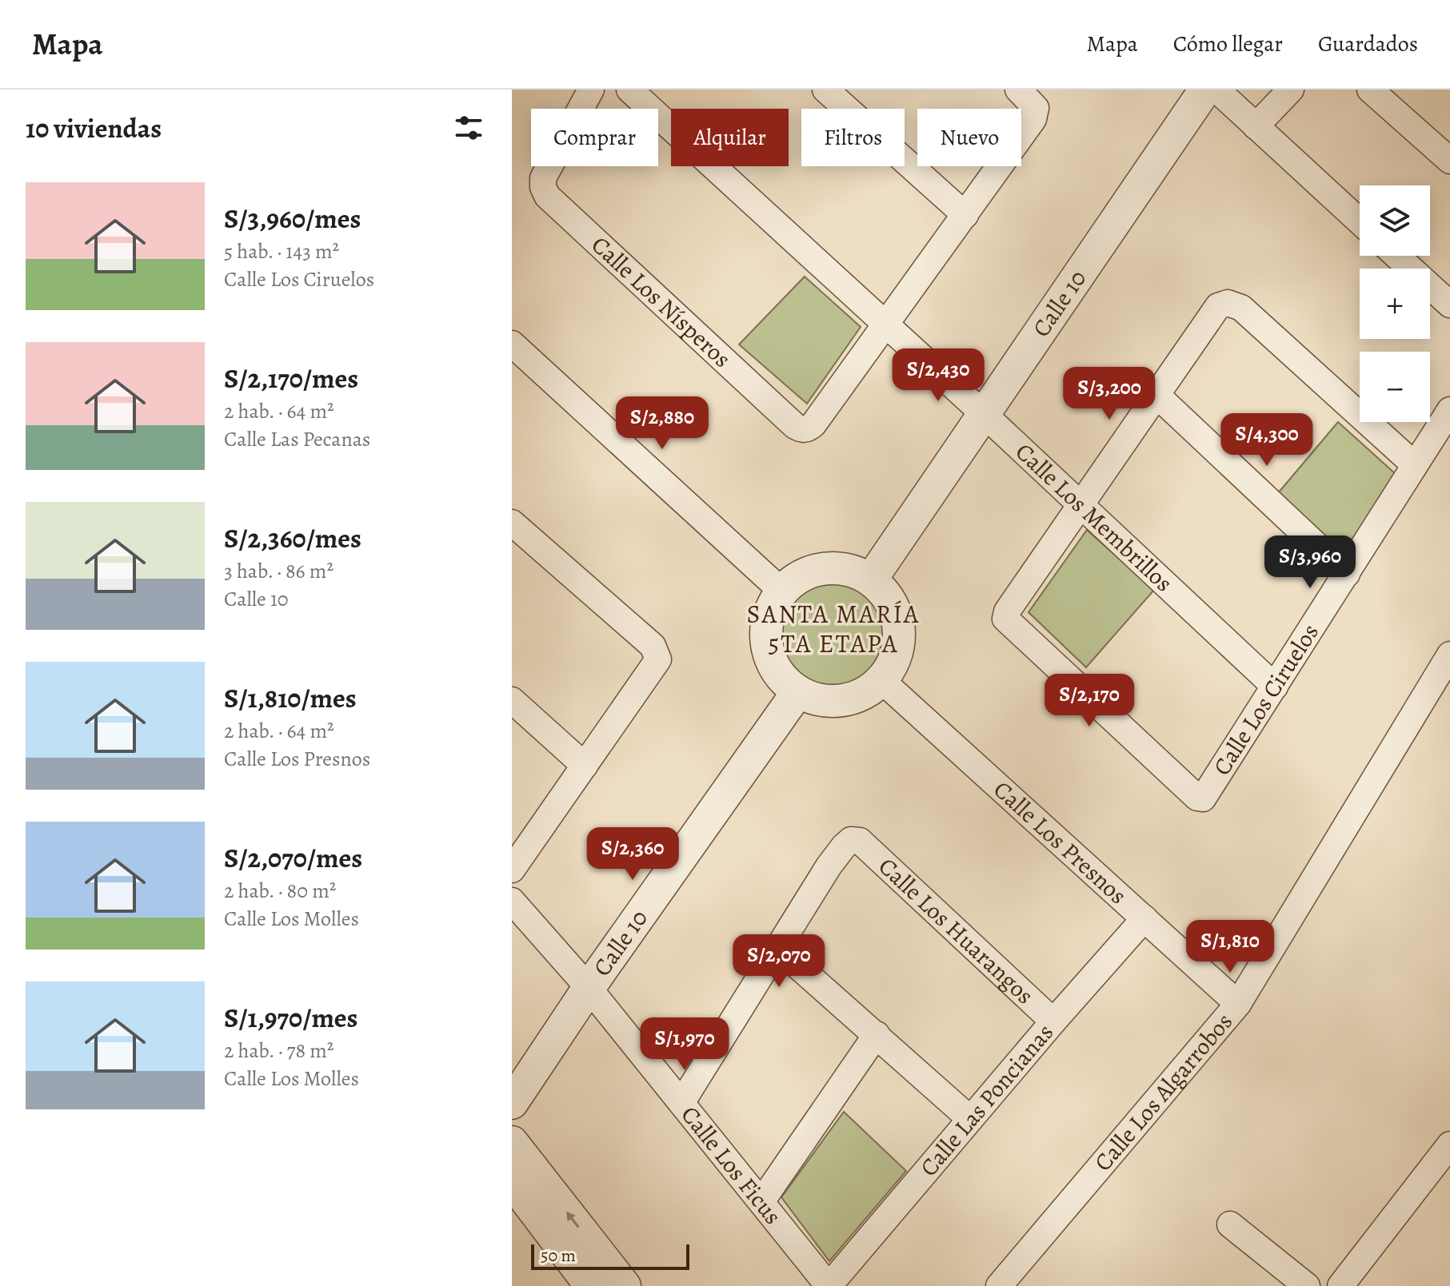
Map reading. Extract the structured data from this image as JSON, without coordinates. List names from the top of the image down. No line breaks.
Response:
{"streets":{"street":["Calle Los Nísperos","Calle 10","Calle Los Membrillos","Calle Los Ciruelos","Calle Los Presnos","Calle Los Huarangos","Calle Los Algarrobos","Calle Las Poncianas","Calle Los Ficus"]},"crossings":[["Calle Los Nísperos","Calle Los Membrillos"],["Calle 10","Calle Los Membrillos"],["Calle 10","Calle Los Presnos"],["Calle 10","Calle Los Ficus"],["Calle Los Membrillos","Calle Los Ciruelos"],["Calle Los Presnos","Calle Los Algarrobos"],["Calle Los Presnos","Calle Las Poncianas"],["Calle Los Huarangos","Calle Las Poncianas"],["Calle Las Poncianas","Calle Los Ficus"]],"districts":["SANTA MARÍA 5TA ETAPA"],"scale_bar":"50 m","page":{"header":"Mapa","nav":["Mapa","Cómo llegar","Guardados"],"heading":"10 viviendas","chip":["Comprar","Alquilar","Filtros","Nuevo"],"list":[{"name":"S/3,960/mes","note":"5 hab. · 143 m² · Calle Los Ciruelos"},{"name":"S/2,170/mes","note":"2 hab. · 64 m² · Calle Las Pecanas"},{"name":"S/2,360/mes","note":"3 hab. · 86 m² · Calle 10"},{"name":"S/1,810/mes","note":"2 hab. · 64 m² · Calle Los Presnos"},{"name":"S/2,070/mes","note":"2 hab. · 80 m² · Calle Los Molles"},{"name":"S/1,970/mes","note":"2 hab. · 78 m² · Calle Los Molles"}],"map_buttons":["+","−"],"price":["S/2,430","S/3,200","S/2,880","S/4,300","S/3,960","S/2,170","S/2,360","S/1,810","S/2,070","S/1,970"],"scale":"50 m"}}
